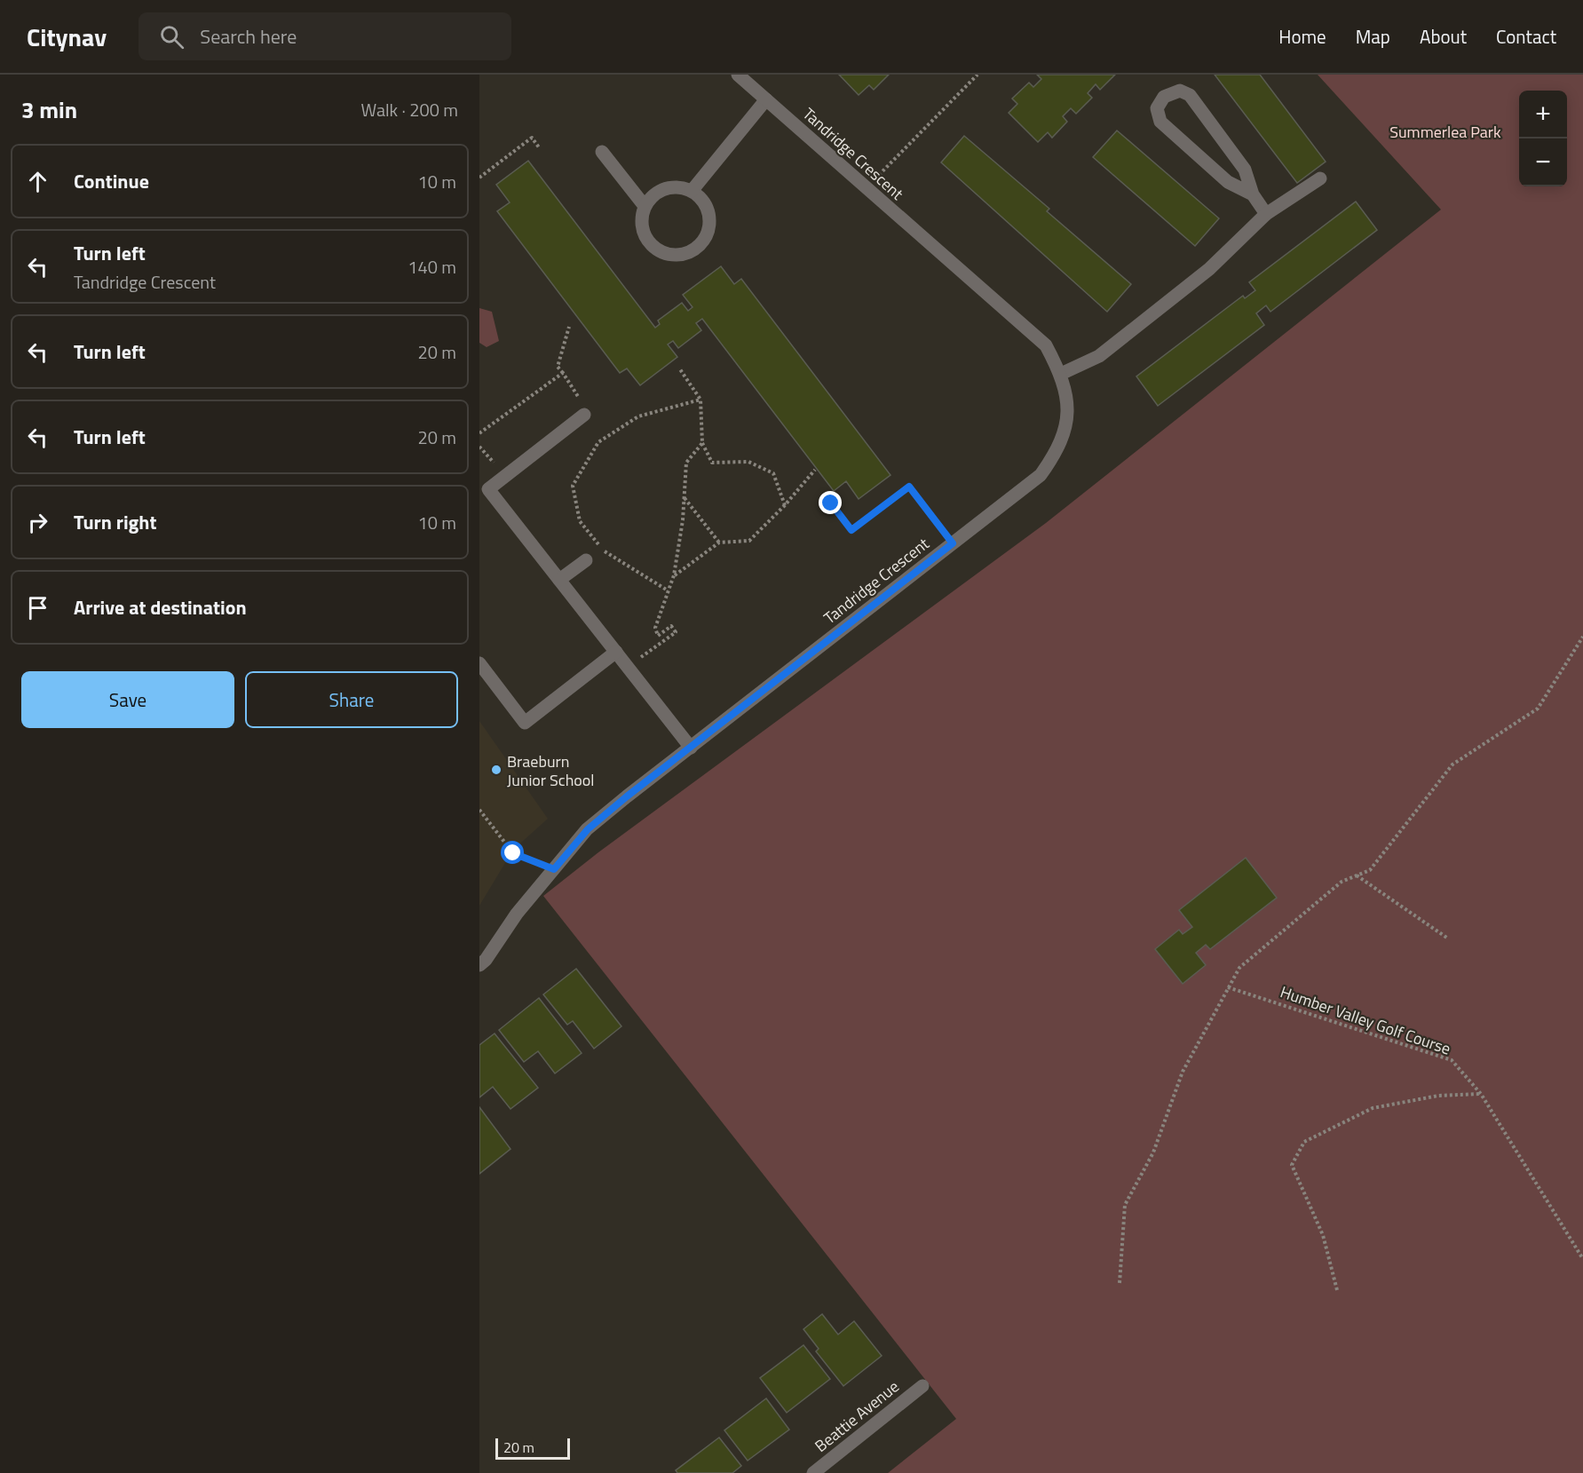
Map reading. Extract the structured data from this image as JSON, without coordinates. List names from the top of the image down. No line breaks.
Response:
{"streets":{"street":["Tandridge Crescent","Beattie Avenue"],"path":["Humber Valley Golf Course"]},"parks":["Summerlea Park"],"places":["Braeburn Junior School"],"scale_bar":"20 m","page":{"header":"Citynav","search":"Search here","nav":["Home","Map","About","Contact"],"heading":["3 min","Walk · 200 m"],"map_buttons":["+","−"],"list":[["Continue","10 m"],["Turn left","Tandridge Crescent","140 m"],["Turn left","20 m"],["Turn left","20 m"],["Turn right","10 m"],"Arrive at destination"],"buttons":["Save","Share"],"scale":"20 m"}}
